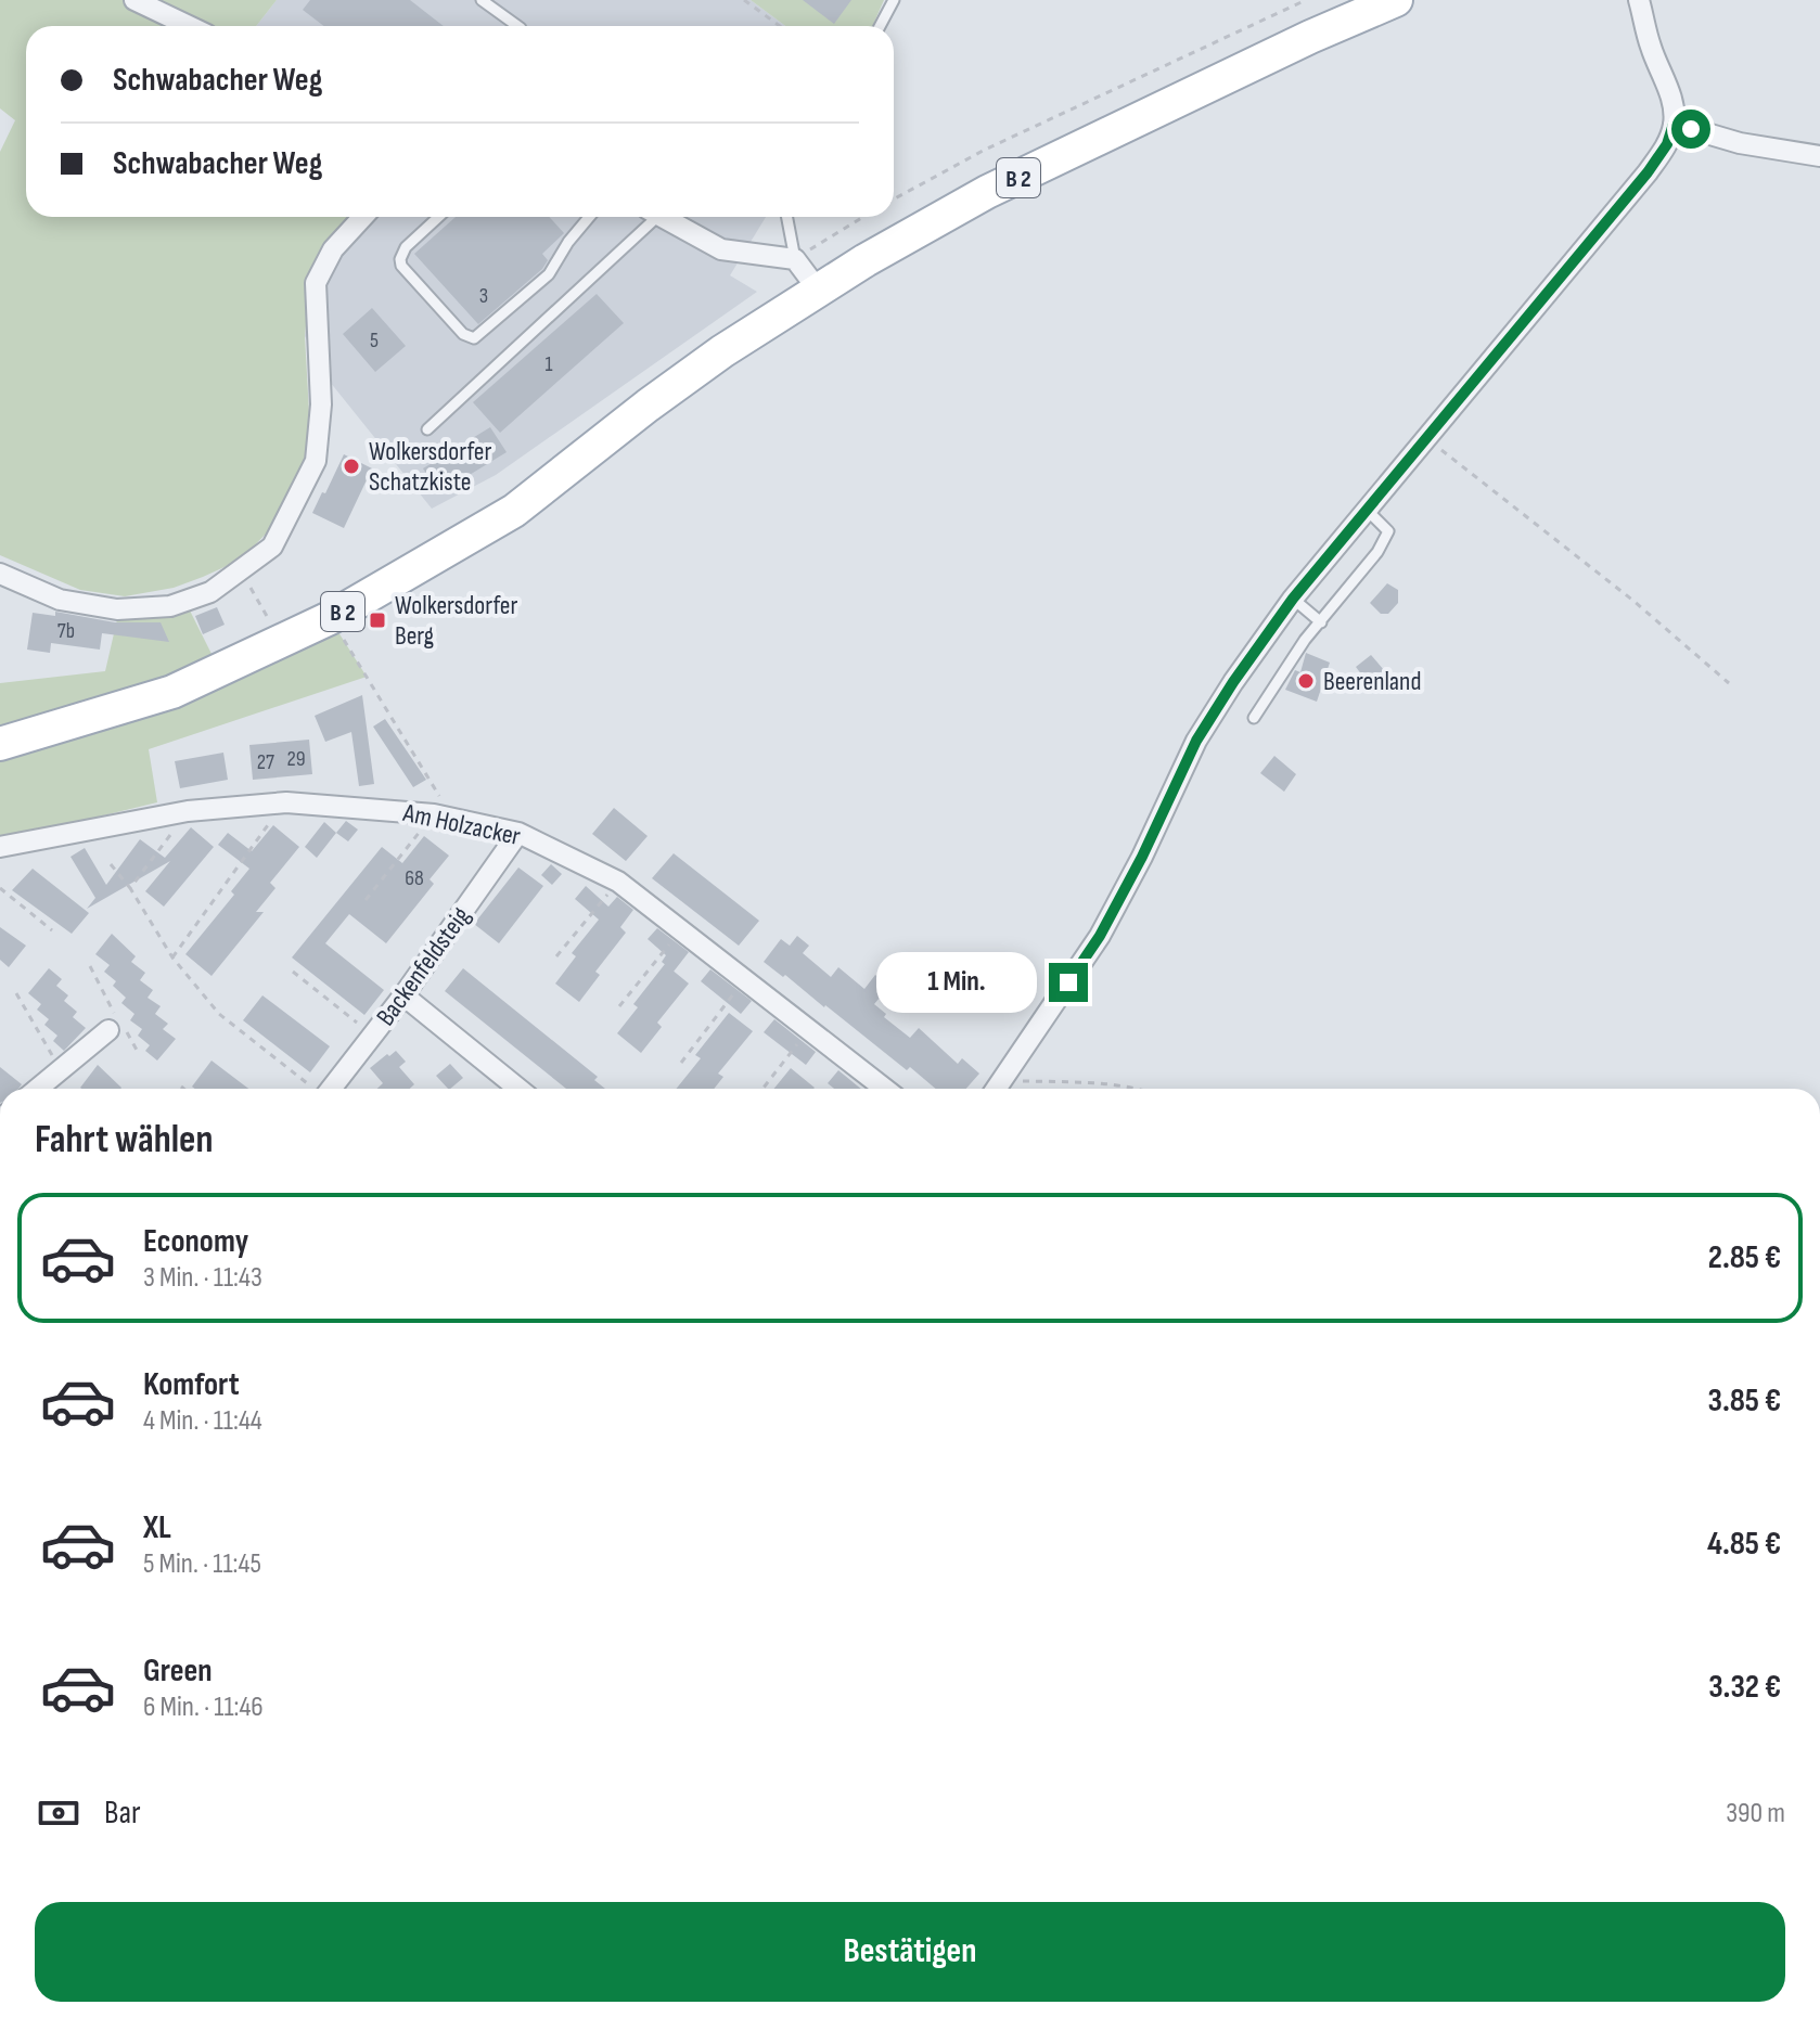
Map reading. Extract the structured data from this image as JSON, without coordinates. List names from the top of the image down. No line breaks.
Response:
{"streets":{"main road":["B 2"],"street":["Am Holzacker","Backenfeldsteig"]},"crossings":[["Am Holzacker","Backenfeldsteig"]],"places":{"other":["Wolkersdorfer Schatzkiste","Beerenland"],"transit":["Wolkersdorfer Berg"]},"house_numbers":["3","5","1","7b","29","27","68"],"page":{"banner":["Schwabacher Weg","Schwabacher Weg"],"bubble":"1 Min.","heading":"Fahrt wählen","list":[{"name":"Economy","note":"3 Min. · 11:43","value":"2.85 €"},{"name":"Komfort","note":"4 Min. · 11:44","value":"3.85 €"},{"name":"XL","note":"5 Min. · 11:45","value":"4.85 €"},{"name":"Green","note":"6 Min. · 11:46","value":"3.32 €"}],"pay":["Bar","390 m"],"buttons":"Bestätigen"}}
